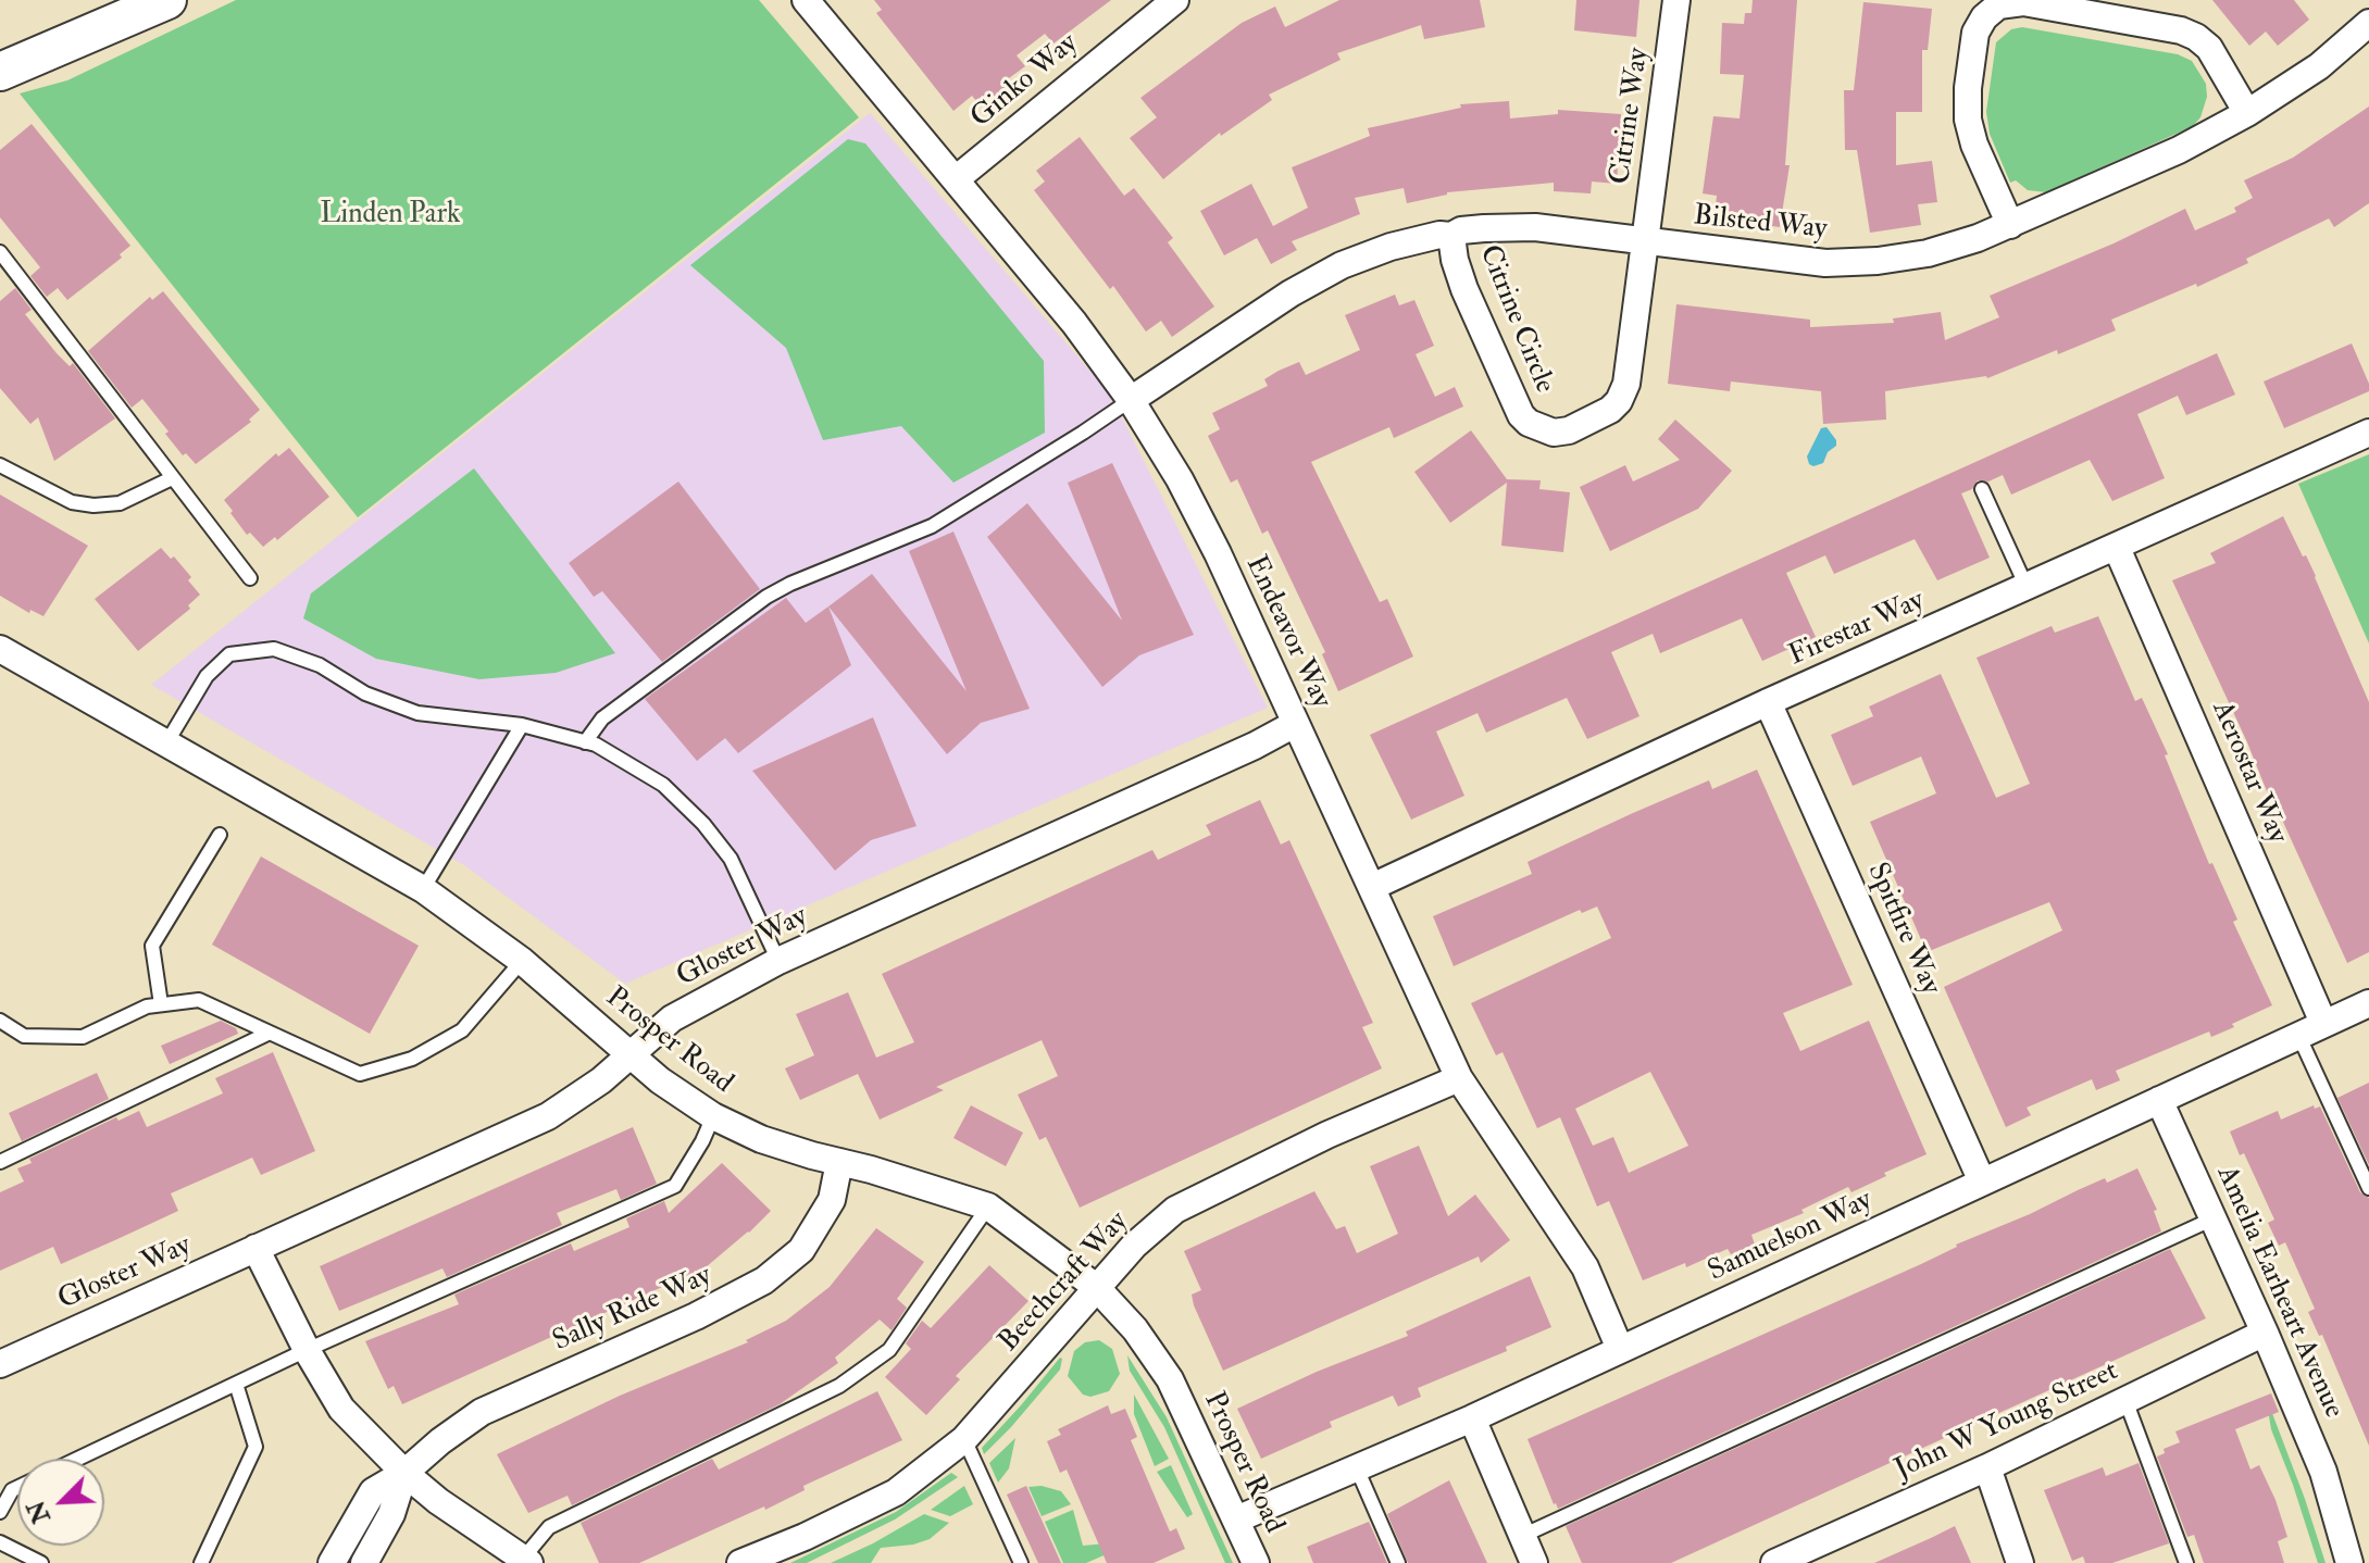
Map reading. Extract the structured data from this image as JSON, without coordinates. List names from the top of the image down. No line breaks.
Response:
{"streets":{"street":["Ginko Way","Citrine Way","Bilsted Way","Citrine Circle","Firestar Way","Endeavor Way","Aerostar Way","Spitfire Way","Gloster Way","Prosper Road","Samuelson Way","Beechcraft Way","Amelia Earheart Avenue","Sally Ride Way","John W Young Street"]},"crossings":[["Ginko Way","Endeavor Way"],["Citrine Way","Bilsted Way"],["Citrine Way","Citrine Circle"],["Bilsted Way","Citrine Circle"],["Bilsted Way","Endeavor Way"],["Firestar Way","Endeavor Way"],["Firestar Way","Aerostar Way"],["Firestar Way","Spitfire Way"],["Endeavor Way","Gloster Way"],["Endeavor Way","Samuelson Way"],["Endeavor Way","Beechcraft Way"],["Aerostar Way","Samuelson Way"],["Spitfire Way","Samuelson Way"],["Gloster Way","Prosper Road"],["Prosper Road","Samuelson Way"],["Prosper Road","Beechcraft Way"],["Prosper Road","Sally Ride Way"],["Samuelson Way","Amelia Earheart Avenue"],["Amelia Earheart Avenue","John W Young Street"]],"parks":["Linden Park"],"north":"bottom left"}
